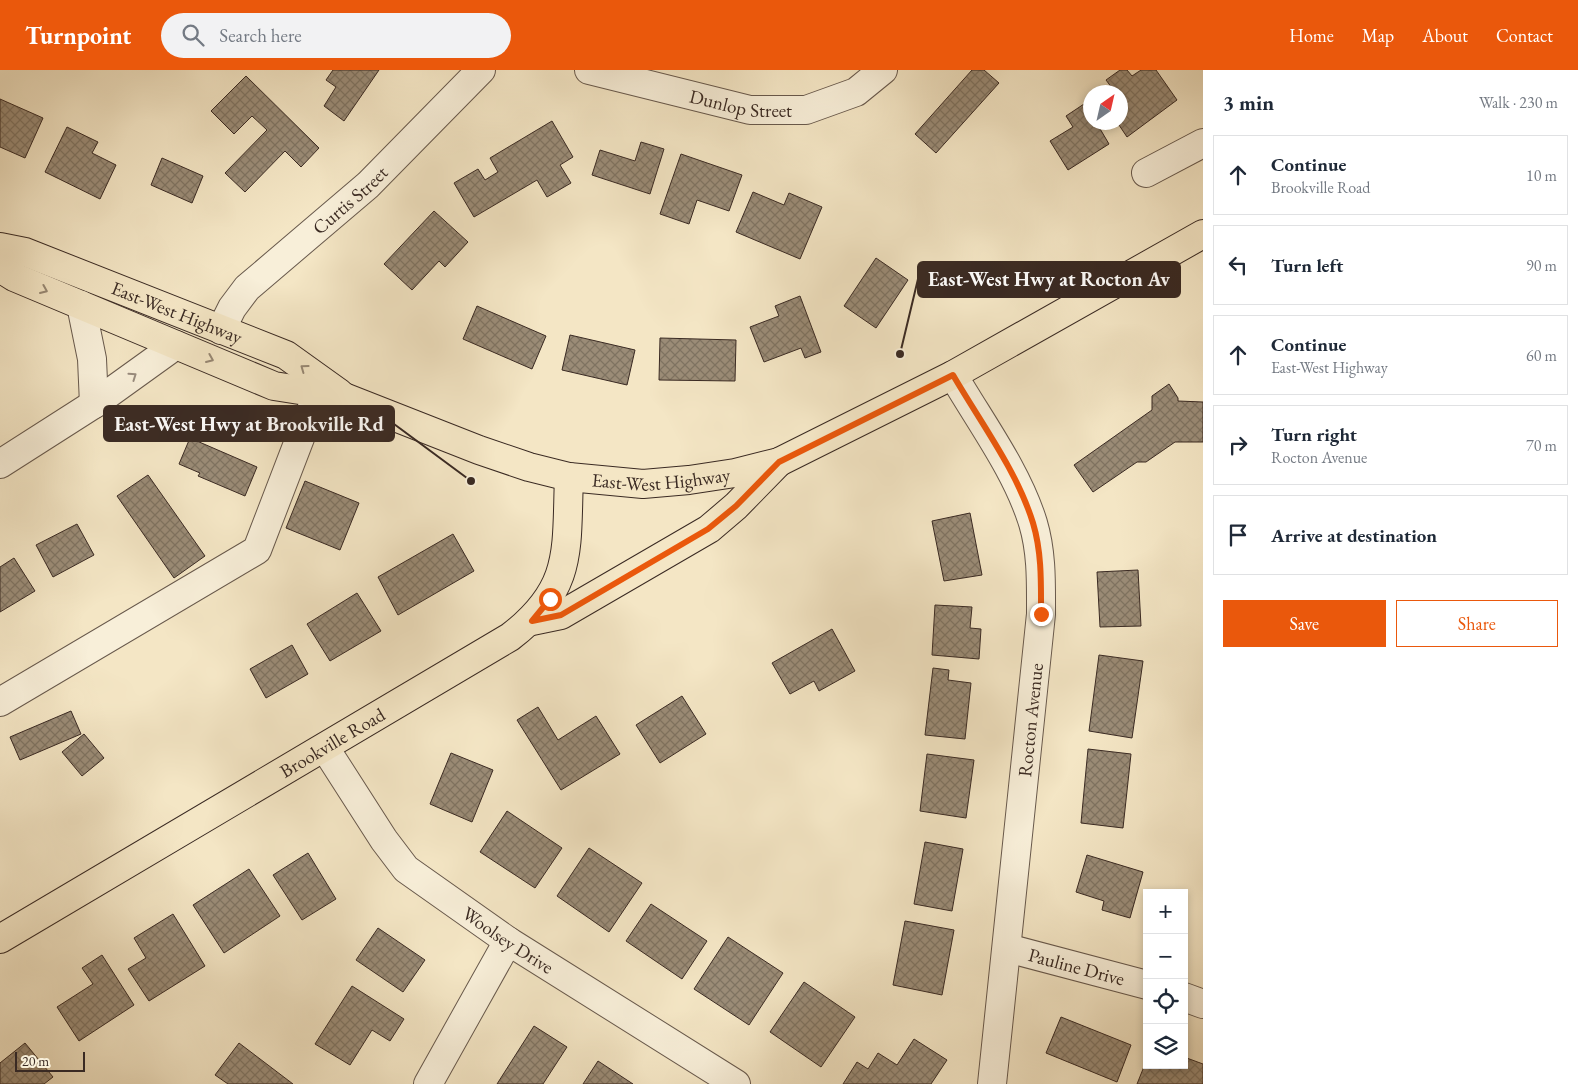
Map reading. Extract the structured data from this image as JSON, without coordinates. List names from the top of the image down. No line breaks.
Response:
{"streets":{"main road":["East-West Highway","Brookville Road"],"street":["Dunlop Street","Curtis Street","Rocton Avenue","Woolsey Drive","Pauline Drive"]},"crossings":[["Curtis Street","East-West Highway"],["East-West Highway","Rocton Avenue"],["East-West Highway","Brookville Road"],["Rocton Avenue","Pauline Drive"],["Brookville Road","Woolsey Drive"]],"places":["East-West Hwy at Rocton Av","East-West Hwy at Brookville Rd"],"scale_bar":"20 m","north":"top right","page":{"header":"Turnpoint","search":"Search here","nav":["Home","Map","About","Contact"],"heading":["3 min","Walk · 230 m"],"list":[["Continue","Brookville Road","10 m"],["Turn left","90 m"],["Continue","East-West Highway","60 m"],["Turn right","Rocton Avenue","70 m"],"Arrive at destination"],"buttons":["Save","Share"],"map_buttons":["+","−"],"scale":"20 m"}}
